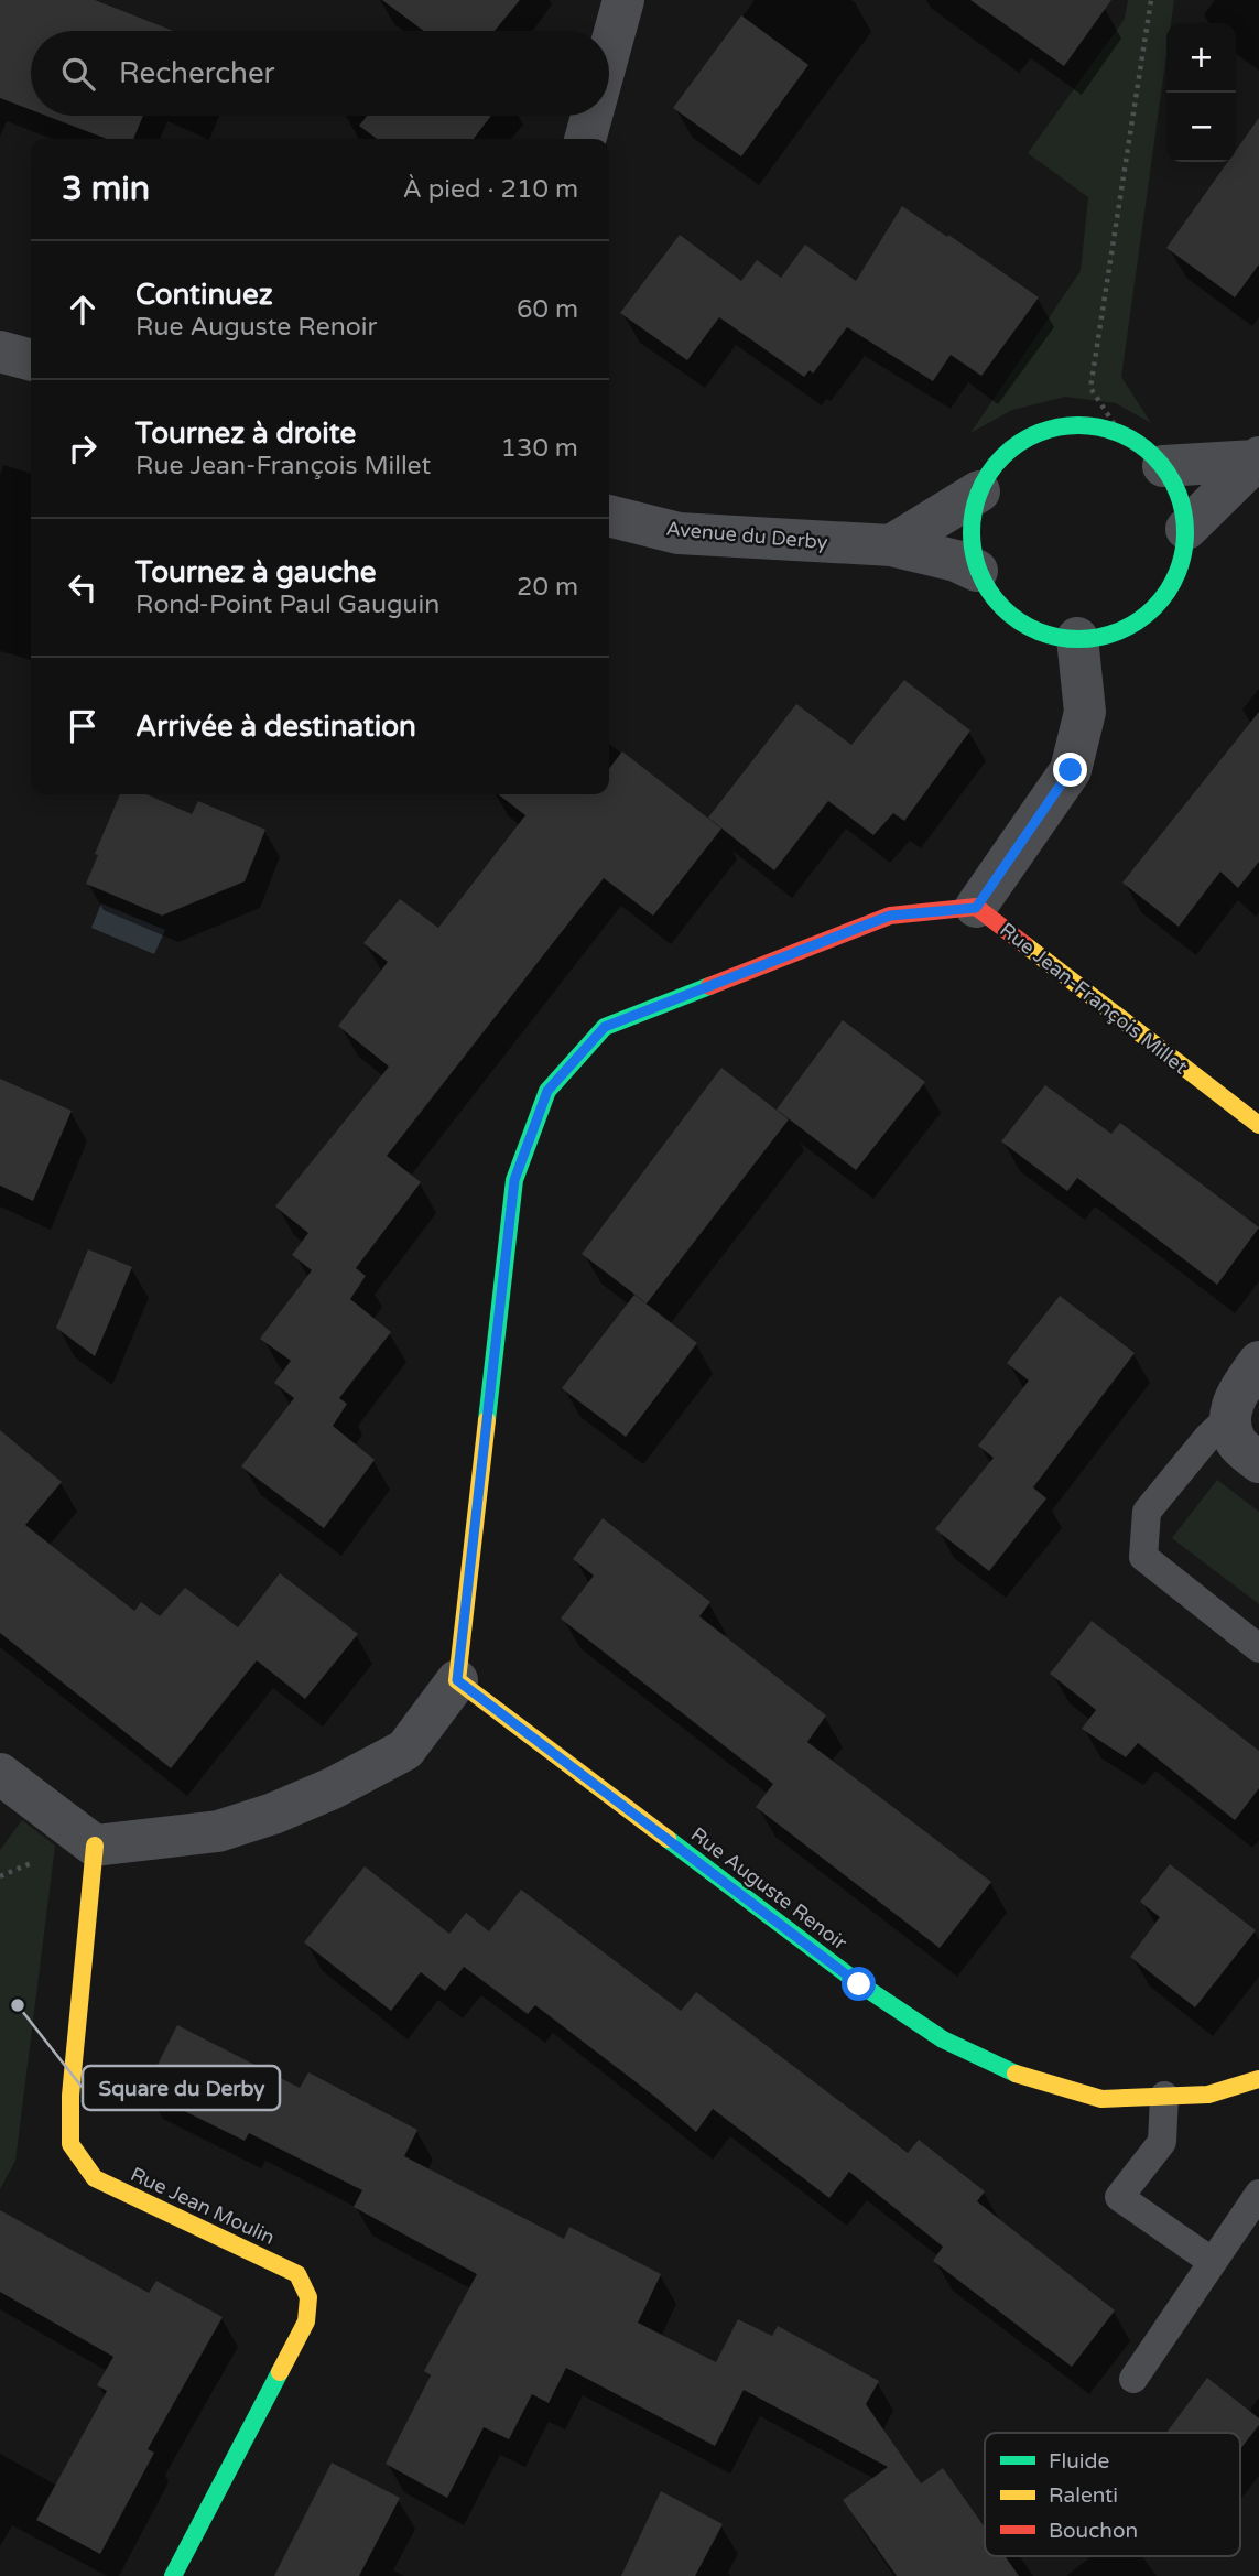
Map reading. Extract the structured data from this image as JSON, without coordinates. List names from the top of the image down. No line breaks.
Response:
{"streets":{"street":["Avenue du Derby","Rue Jean-François Millet","Rue Auguste Renoir","Rue Jean Moulin"]},"places":["Square du Derby"],"legend":["Fluide","Ralenti","Bouchon"],"page":{"map_buttons":["+","−"],"search":"Rechercher","heading":["3 min","À pied · 210 m"],"list":[["Continuez","Rue Auguste Renoir","60 m"],["Tournez à droite","Rue Jean-François Millet","130 m"],["Tournez à gauche","Rond-Point Paul Gauguin","20 m"],"Arrivée à destination"]}}
